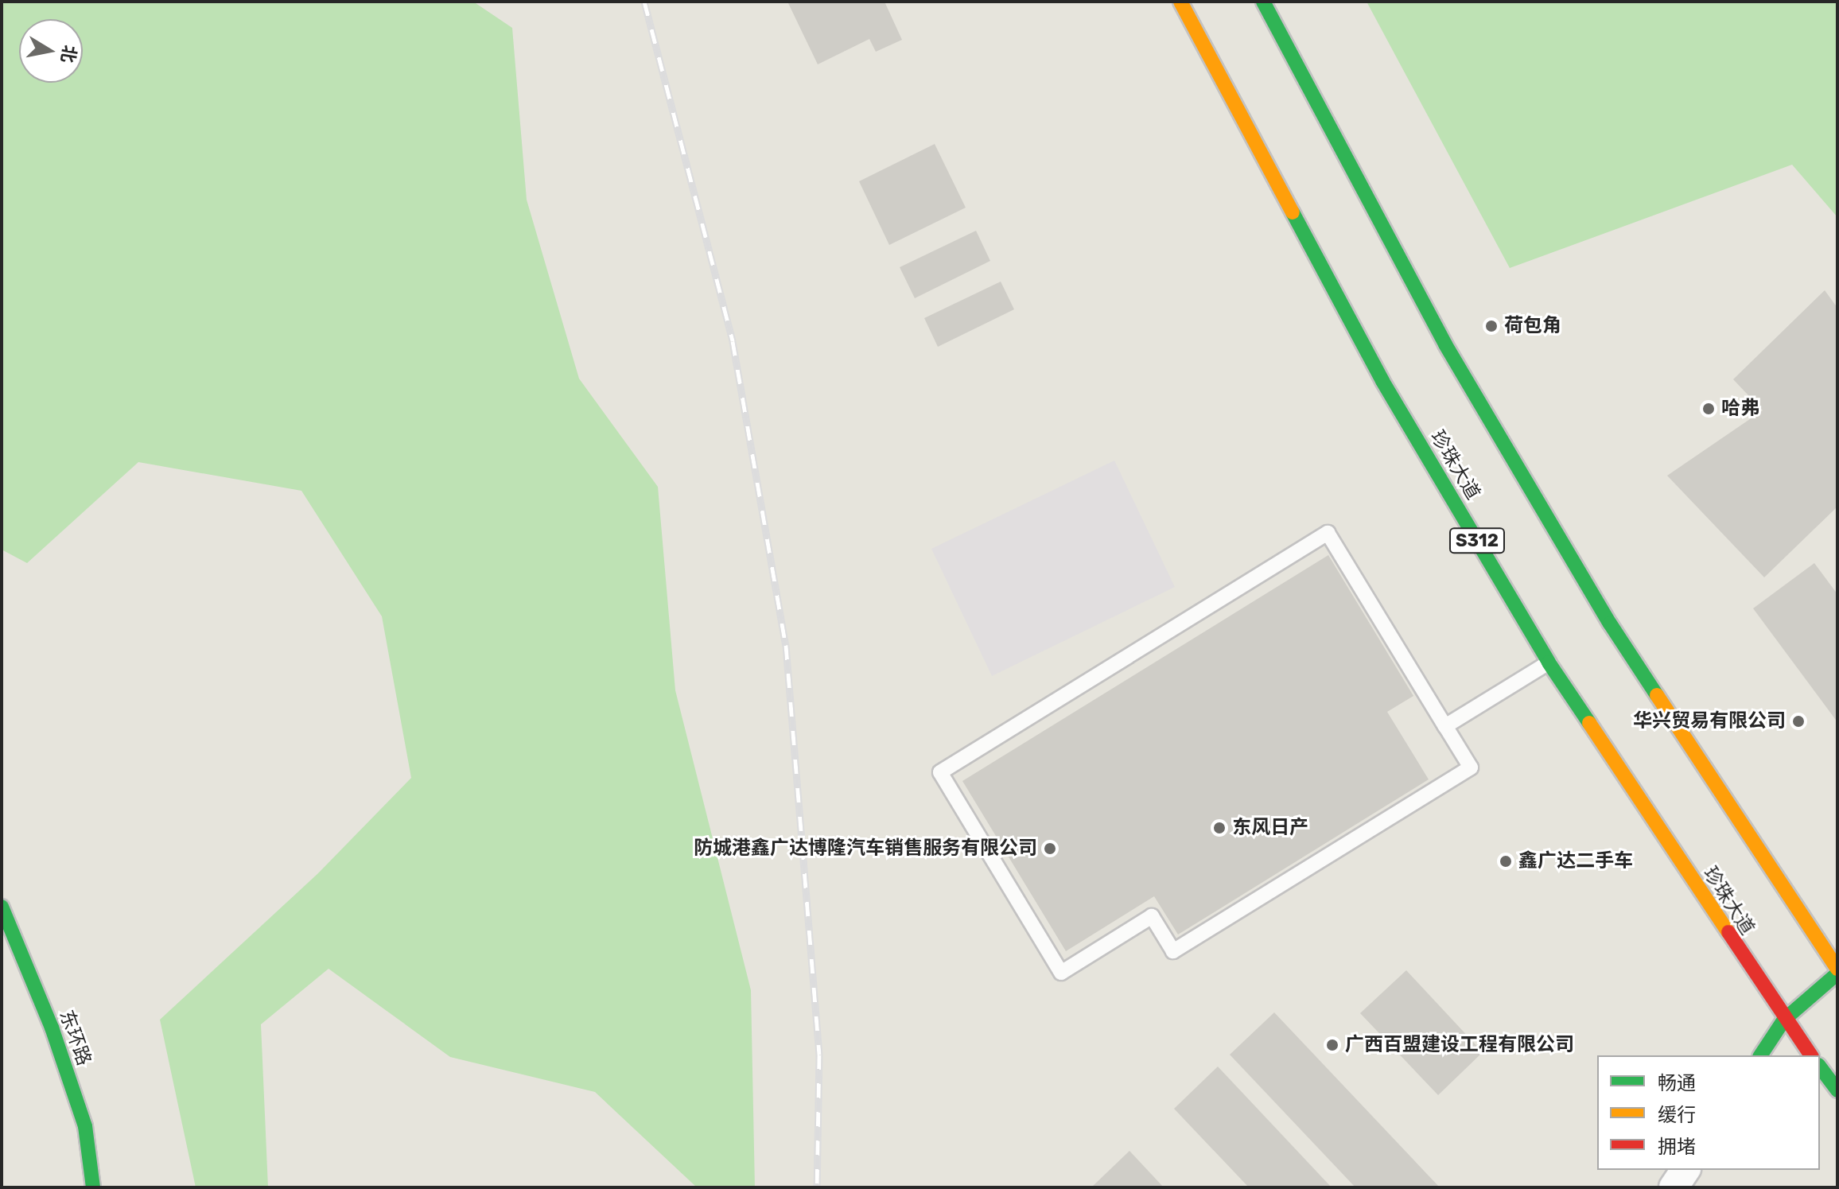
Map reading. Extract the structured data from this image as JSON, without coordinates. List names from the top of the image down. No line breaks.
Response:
{"streets":{"main road":["珍珠大道","S312","东环路"]},"places":["荷包角","哈弗","华兴贸易有限公司","东风日产","防城港鑫广达博隆汽车销售服务有限公司","鑫广达二手车","广西百盟建设工程有限公司"],"legend":["畅通","缓行","拥堵"],"north":"right"}
